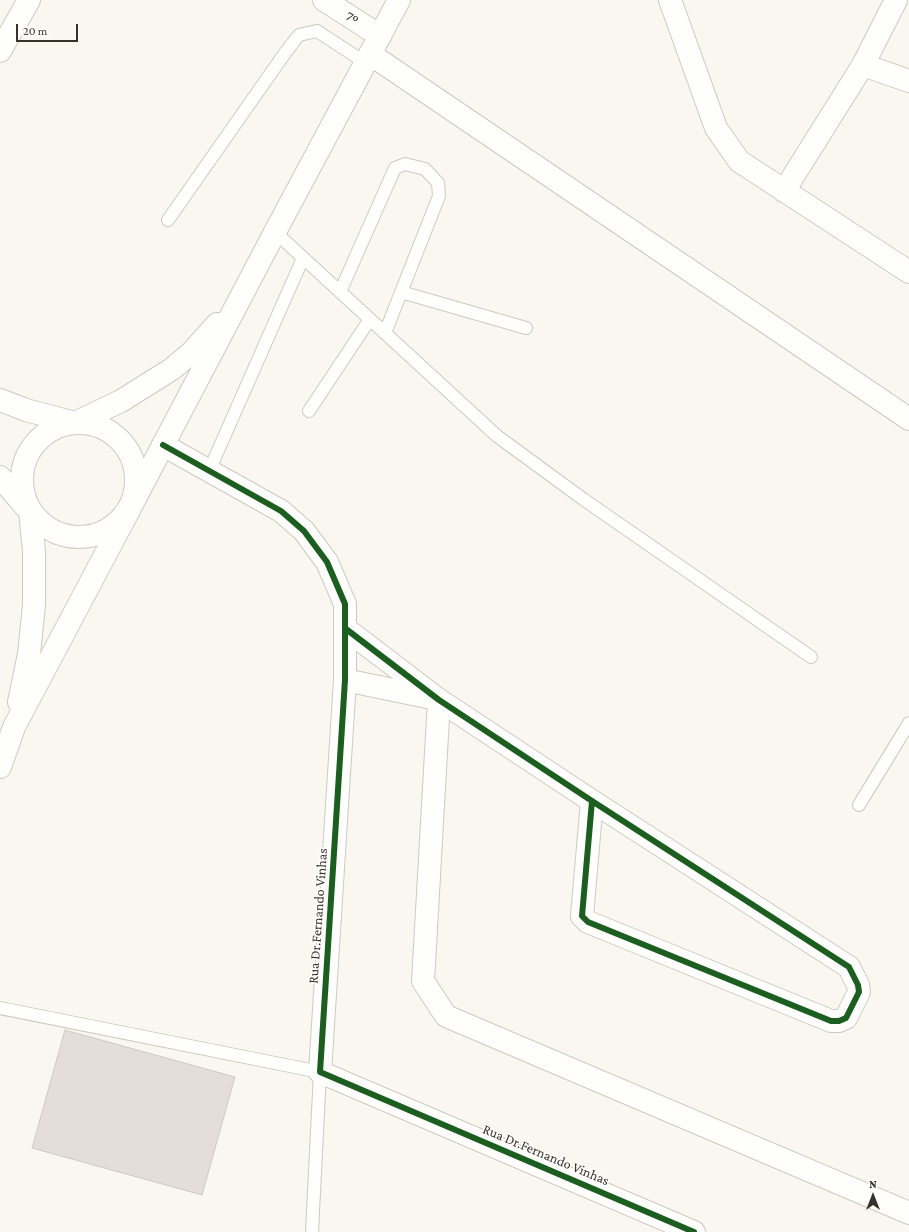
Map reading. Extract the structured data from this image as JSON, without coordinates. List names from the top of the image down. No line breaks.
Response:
{"streets":{"street":["7º","Rua Dr.Fernando Vinhas"]},"scale_bar":"20 m","north":"top"}
